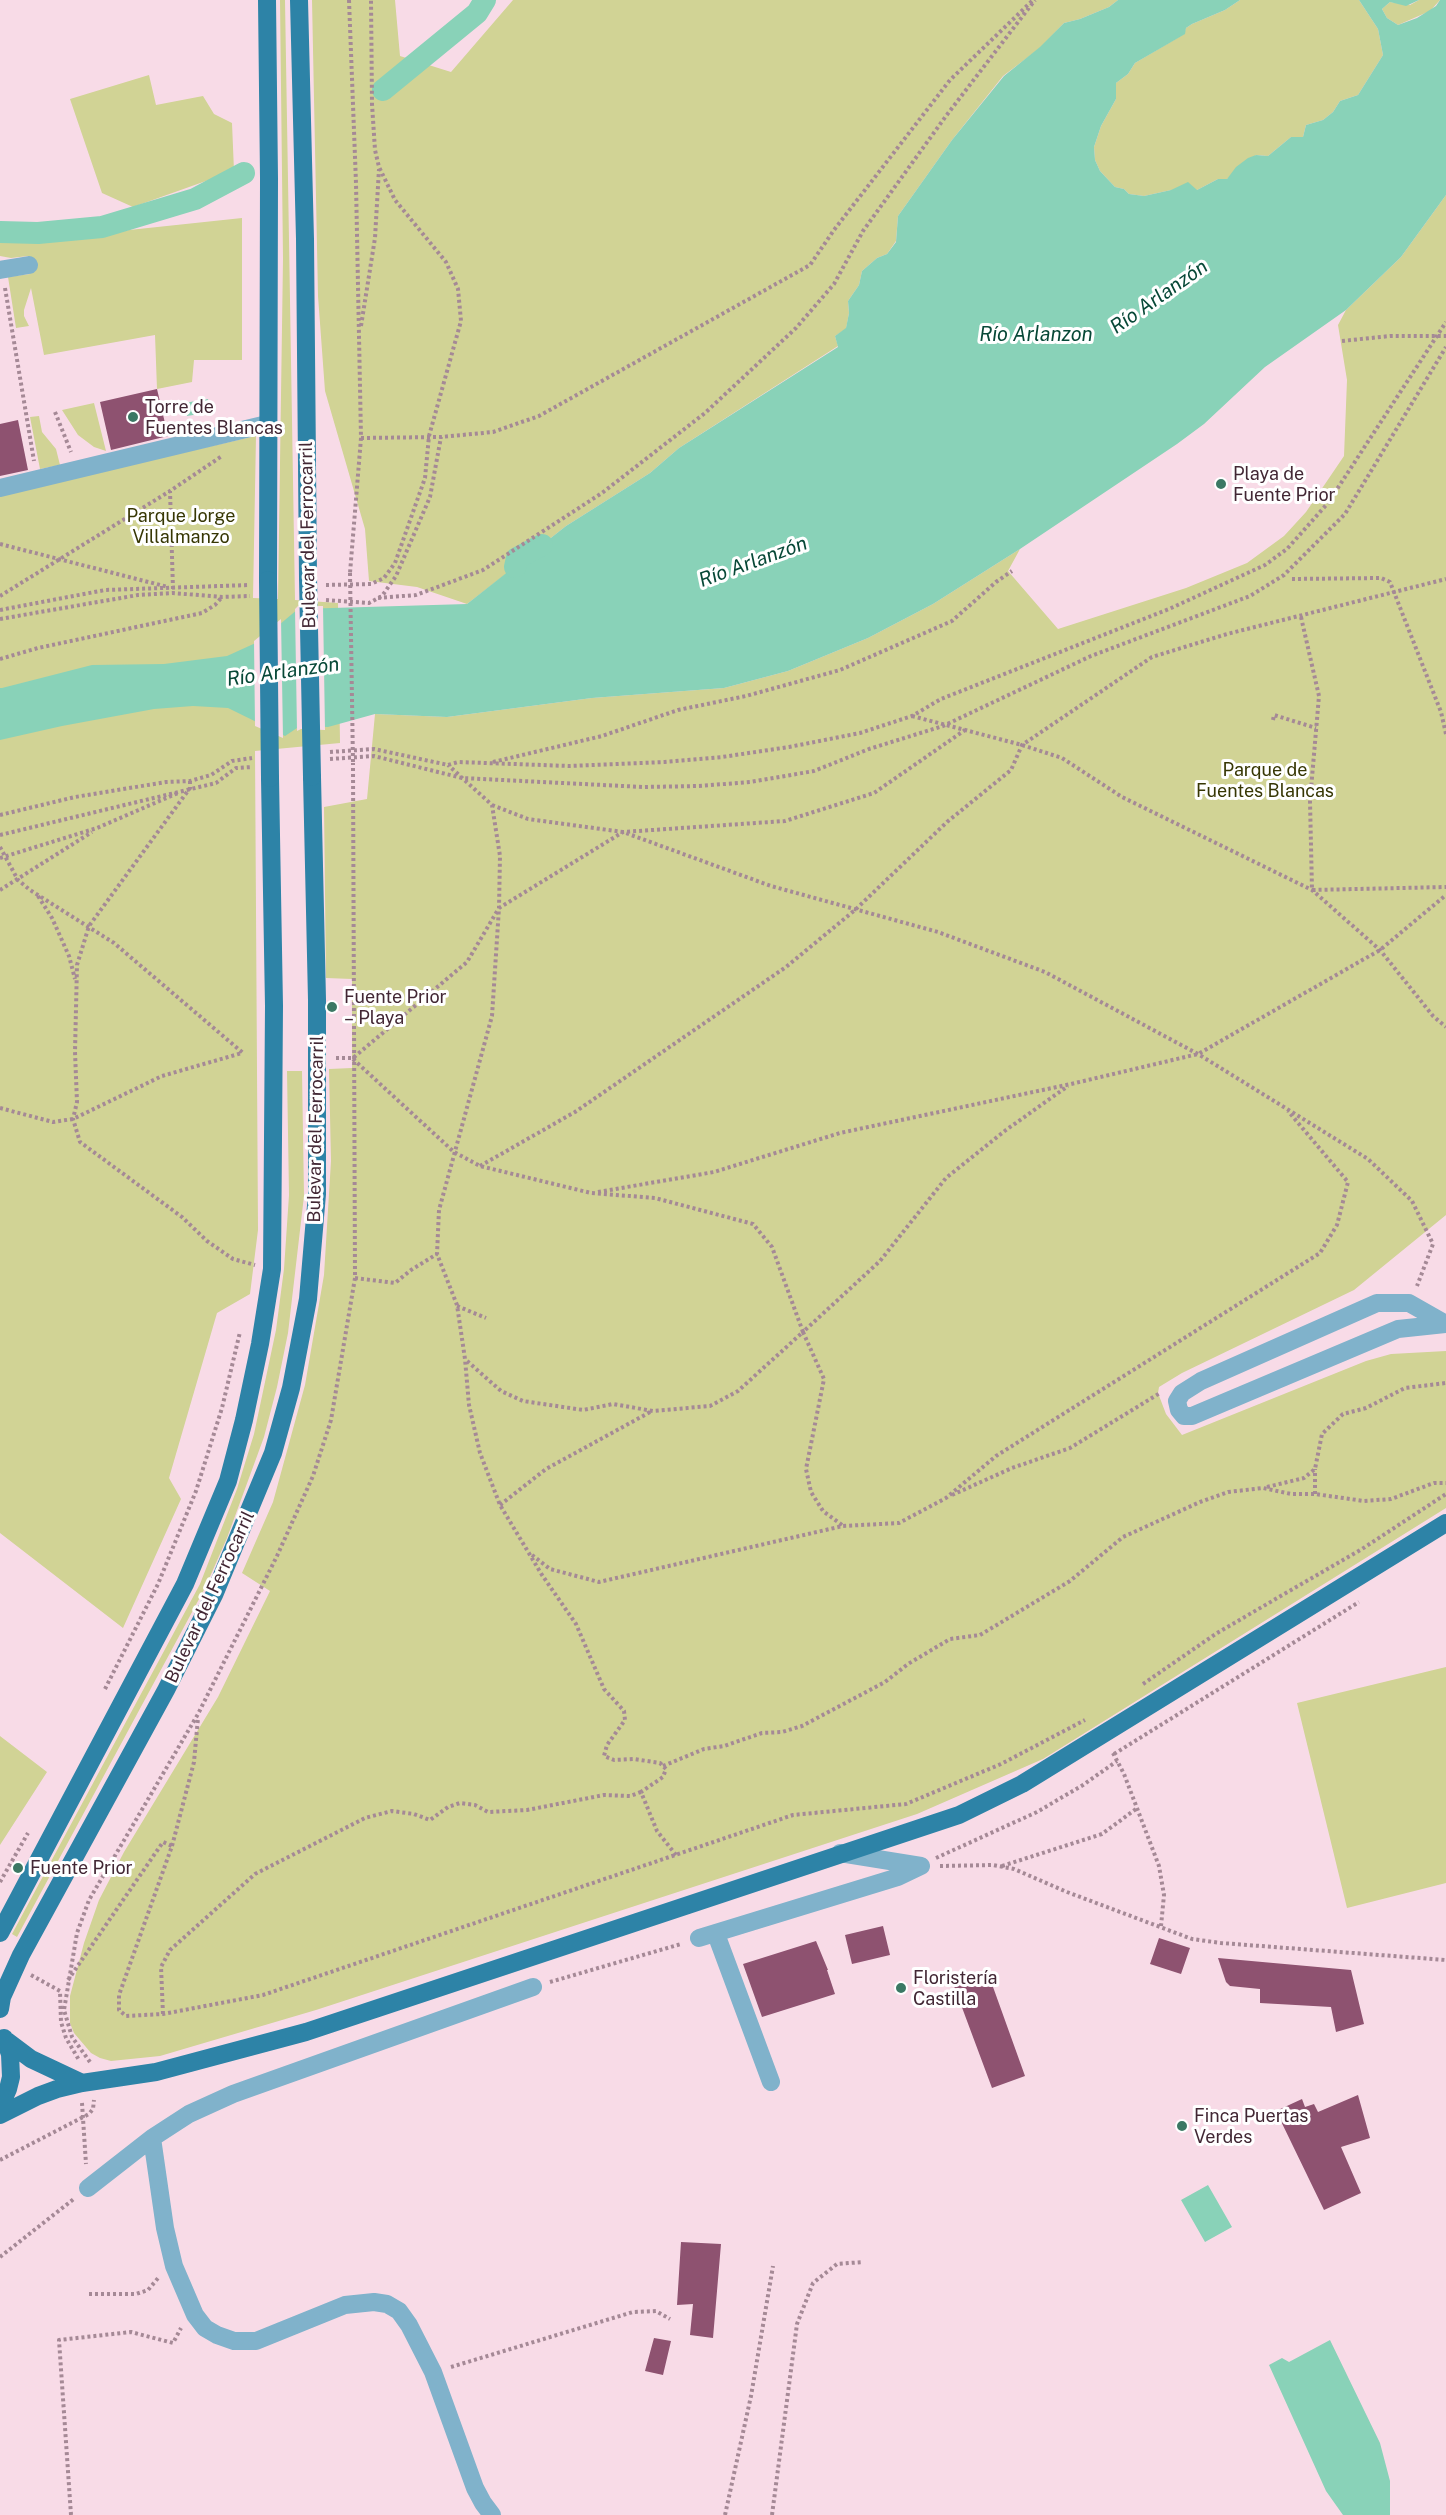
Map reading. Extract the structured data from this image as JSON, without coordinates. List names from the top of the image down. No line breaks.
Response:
{"streets":{"main road":["Bulevar del Ferrocarril"]},"water":["Río Arlanzón","Río Arlanzon"],"parks":["Parque Jorge Villalmanzo","Parque de Fuentes Blancas"],"places":["Torre de Fuentes Blancas","Playa de Fuente Prior","Fuente Prior – Playa","Fuente Prior","Floristería Castilla","Finca Puertas Verdes"]}
